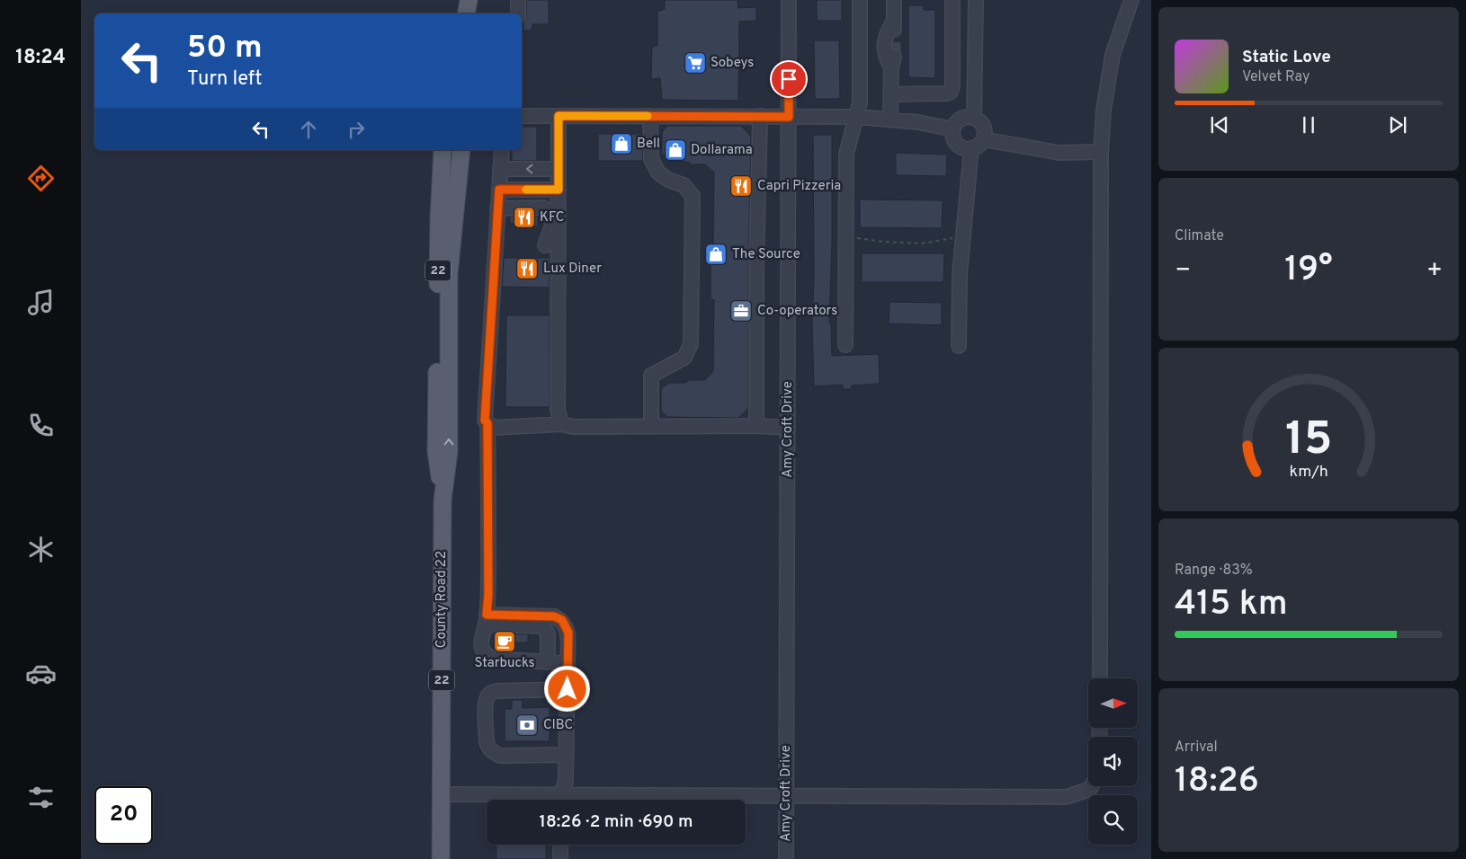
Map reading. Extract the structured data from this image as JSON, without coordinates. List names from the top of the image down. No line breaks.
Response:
{"streets":{"main road":["22","County Road 22"],"street":["Amy Croft Drive"]},"places":{"supermarket":["Sobeys"],"shop":["Bell","Dollarama","The Source"],"restaurant":["Capri Pizzeria","KFC","Lux Diner"],"office":["Co-operators"],"cafe":["Starbucks"],"bank":["CIBC"]},"north":"right","page":{"tabs":"18:24","turn":["50 m","Turn left"],"song":["Static Love","Velvet Ray"],"tile":["Climate",["Range · 83%","415 km"],["Arrival","18:26"]],"heat":["−","19°","+"],"limit":"20","trip":"18:26 · 2 min · 690 m","gauge":["15","km/h"]}}
